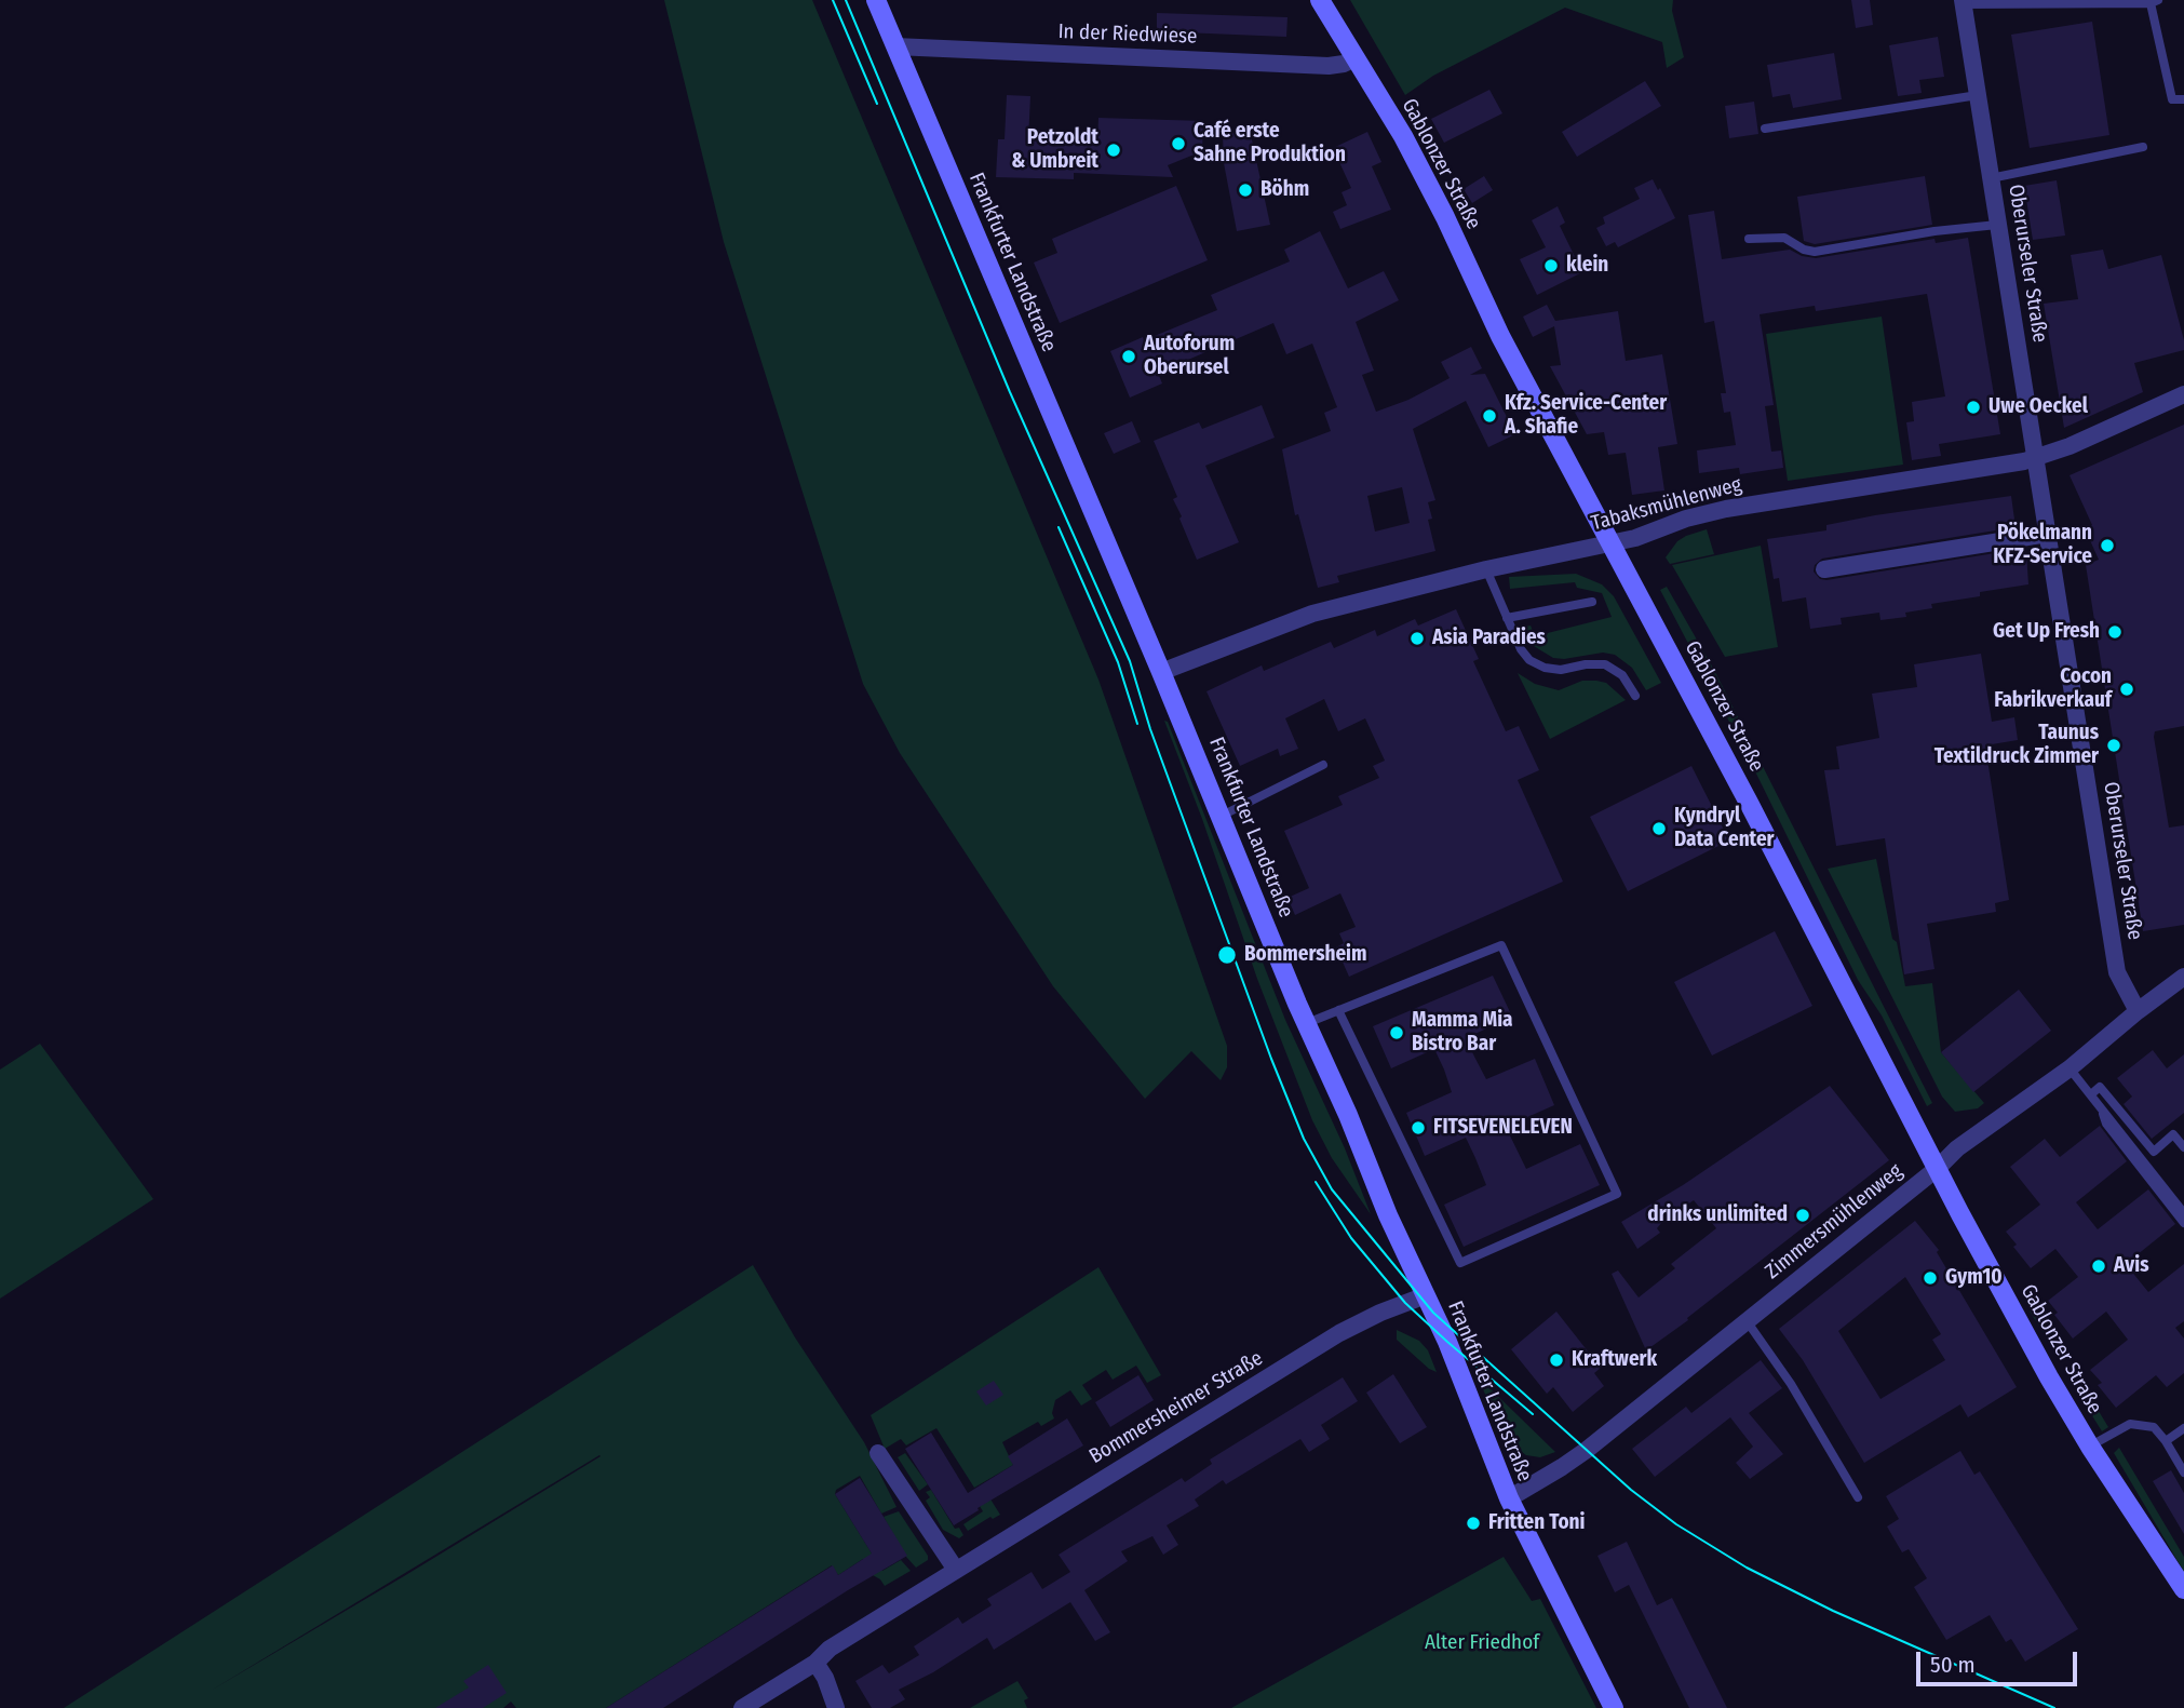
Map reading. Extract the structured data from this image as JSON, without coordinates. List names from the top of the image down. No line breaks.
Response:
{"streets":{"main road":["Gablonzer Straße","Frankfurter Landstraße"],"street":["In der Riedwiese","Oberurseler Straße","Tabaksmühlenweg","Zimmersmühlenweg","Bommersheimer Straße"]},"crossings":[["In der Riedwiese","Gablonzer Straße"],["In der Riedwiese","Frankfurter Landstraße"],["Gablonzer Straße","Tabaksmühlenweg"],["Gablonzer Straße","Zimmersmühlenweg"],["Frankfurter Landstraße","Tabaksmühlenweg"],["Frankfurter Landstraße","Zimmersmühlenweg"],["Frankfurter Landstraße","Bommersheimer Straße"],["Oberurseler Straße","Tabaksmühlenweg"],["Oberurseler Straße","Zimmersmühlenweg"]],"parks":["Alter Friedhof"],"places":["Café erste Sahne Produktion","Petzoldt & Umbreit","Böhm","klein","Autoforum Oberursel","Uwe Oeckel","Kfz. Service-Center A. Shafie","Pökelmann KFZ-Service","Get Up Fresh","Asia Paradies","Cocon Fabrikverkauf","Taunus Textildruck Zimmer","Kyndryl Data Center","Bommersheim","Mamma Mia Bistro Bar","FITSEVENELEVEN","drinks unlimited","Avis","Gym10","Kraftwerk","Fritten Toni"],"scale_bar":"50 m"}
